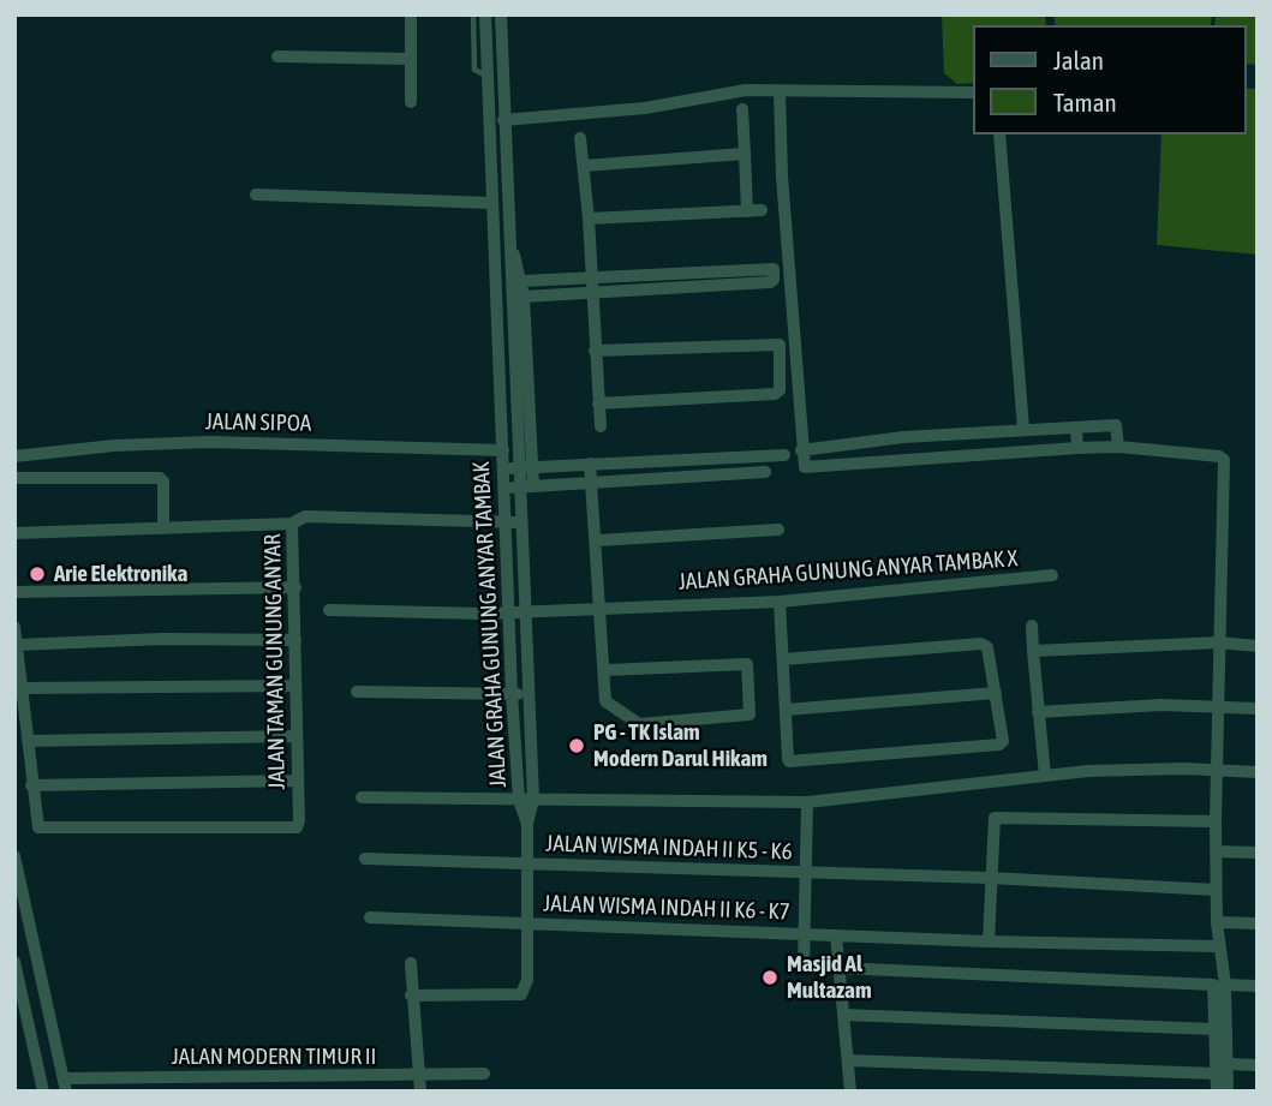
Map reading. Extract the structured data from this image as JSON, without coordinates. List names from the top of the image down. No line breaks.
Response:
{"streets":{"street":["JALAN SIPOA","JALAN GRAHA GUNUNG ANYAR TAMBAK X","JALAN GRAHA GUNUNG ANYAR TAMBAK","JALAN TAMAN GUNUNG ANYAR","JALAN WISMA INDAH II K5 - K6","JALAN WISMA INDAH II K6 - K7","JALAN MODERN TIMUR II"]},"crossings":[["JALAN SIPOA","JALAN GRAHA GUNUNG ANYAR TAMBAK"],["JALAN GRAHA GUNUNG ANYAR TAMBAK X","JALAN GRAHA GUNUNG ANYAR TAMBAK"],["JALAN GRAHA GUNUNG ANYAR TAMBAK","JALAN TAMAN GUNUNG ANYAR"]],"places":["Arie Elektronika","PG - TK Islam Modern Darul Hikam","Masjid Al Multazam"],"legend":["Jalan","Taman"]}
